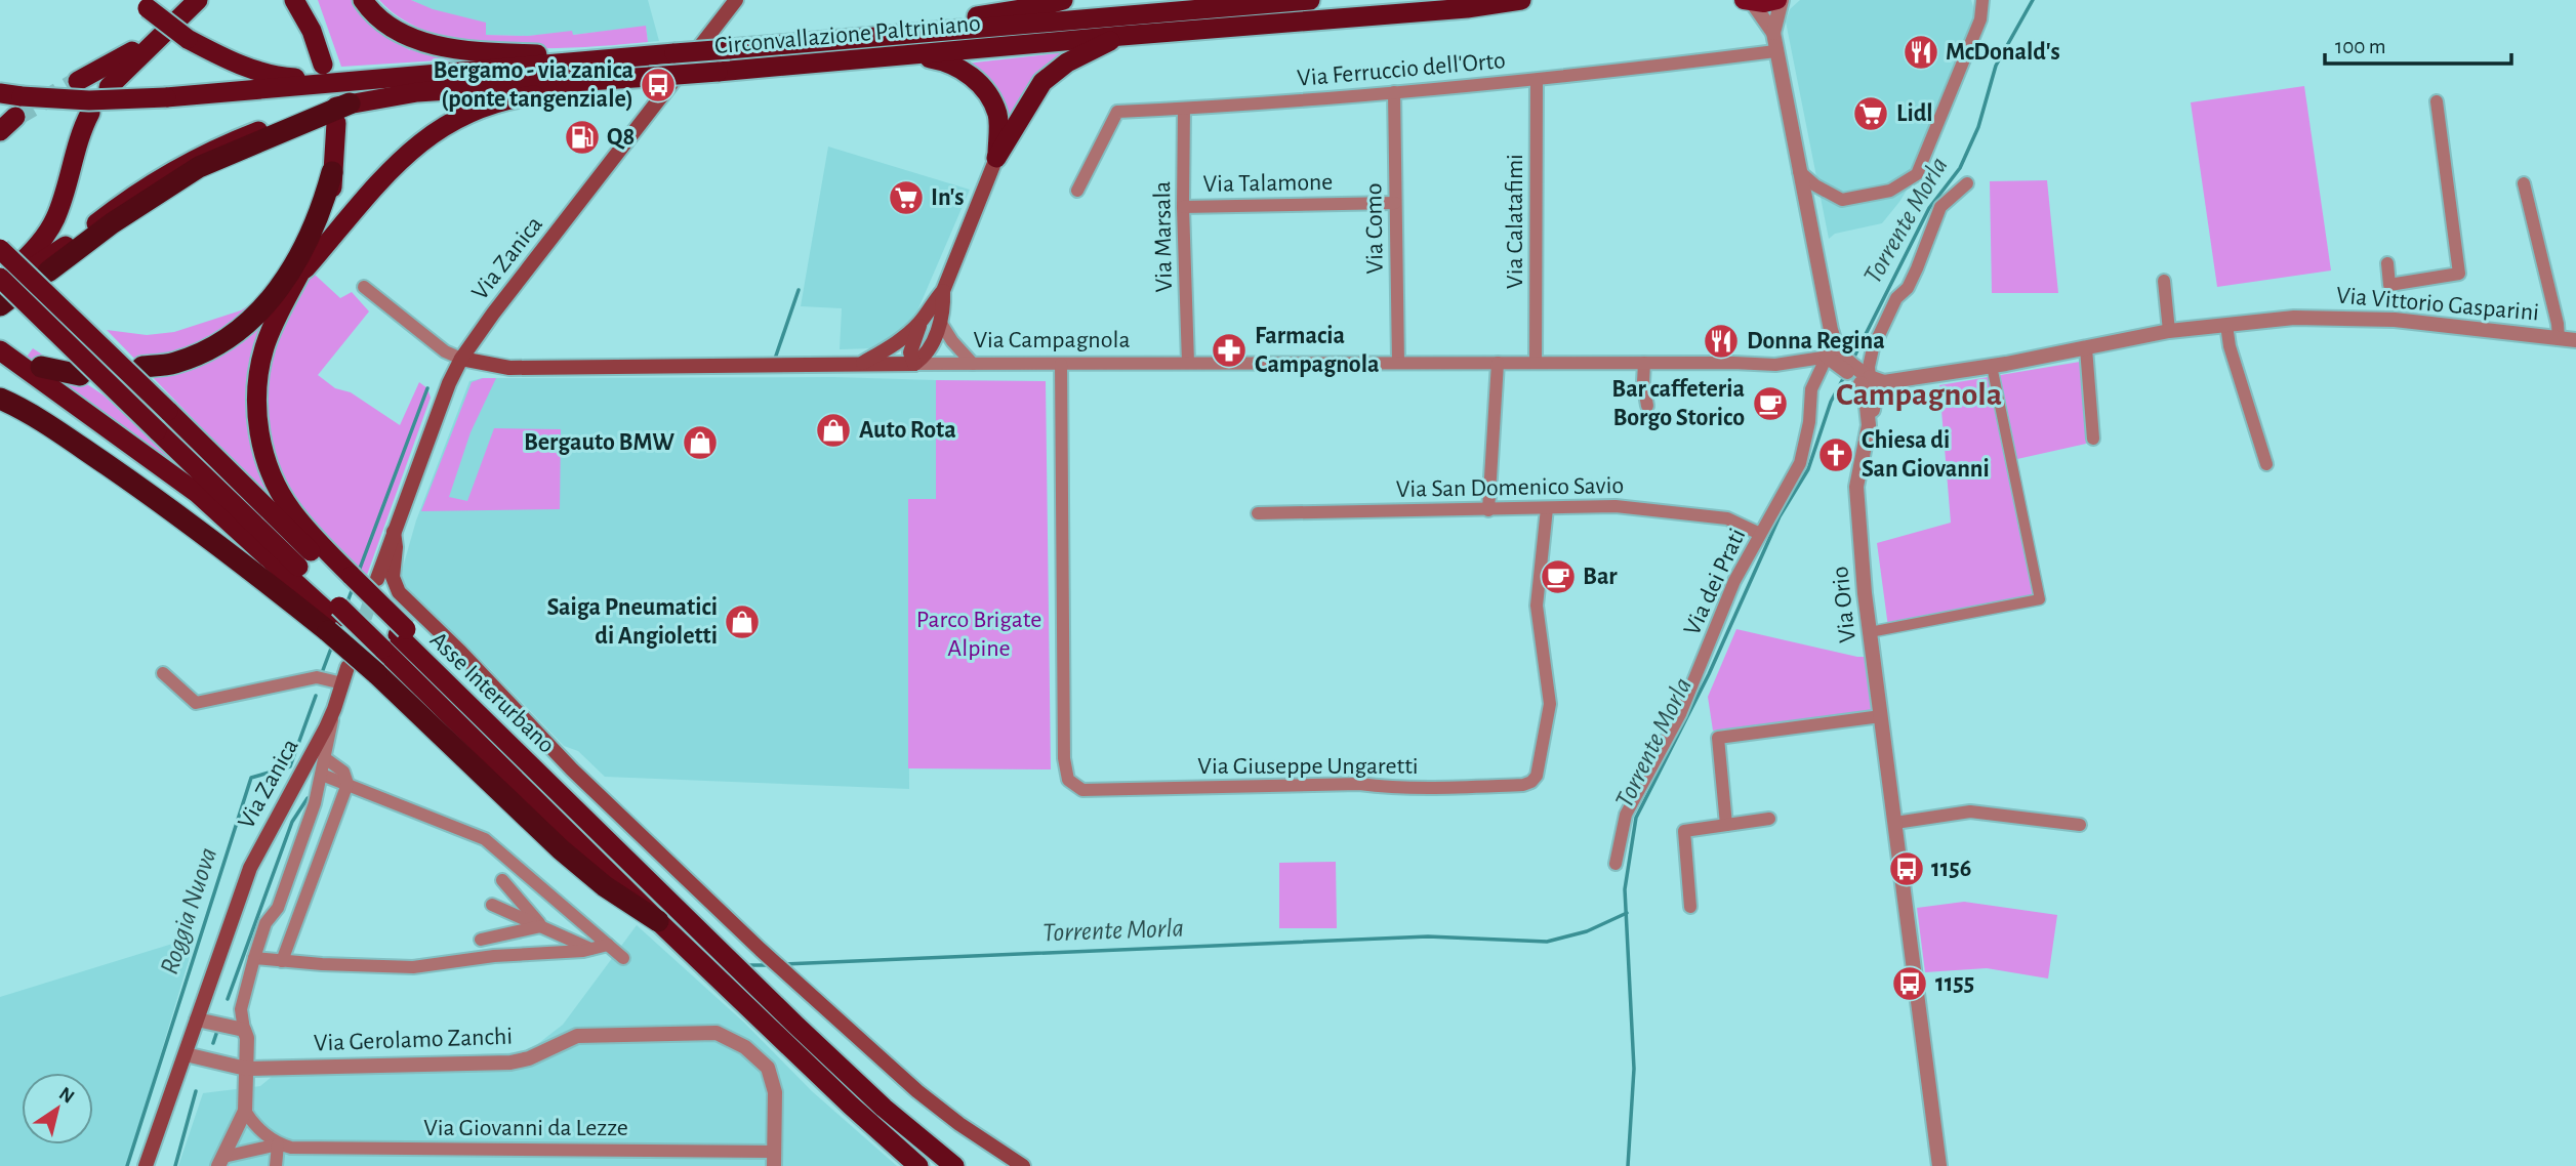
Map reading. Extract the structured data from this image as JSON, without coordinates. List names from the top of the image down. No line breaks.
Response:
{"streets":{"highway":["Circonvallazione Paltriniano","Asse Interurbano"],"main road":["Via Zanica","Via Campagnola"],"street":["Via Ferruccio dell'Orto","Via Talamone","Via Calatafimi","Via Como","Via Marsala","Via Vittorio Gasparini","Via San Domenico Savio","Via dei Prati","Via Orio","Via Giuseppe Ungaretti","Via Gerolamo Zanchi","Via Giovanni da Lezze"]},"crossings":[["Via Ferruccio dell'Orto","Via Calatafimi"],["Via Ferruccio dell'Orto","Via Como"],["Via Ferruccio dell'Orto","Via Marsala"],["Via Talamone","Via Como"],["Via Talamone","Via Marsala"],["Via Calatafimi","Via Campagnola"],["Via Como","Via Campagnola"],["Via Marsala","Via Campagnola"],["Via Zanica","Via Campagnola"],["Via Zanica","Via Gerolamo Zanchi"],["Via Vittorio Gasparini","Via Orio"],["Via Campagnola","Via dei Prati"],["Via Campagnola","Via Giuseppe Ungaretti"],["Via San Domenico Savio","Via dei Prati"],["Via San Domenico Savio","Via Giuseppe Ungaretti"],["Via Gerolamo Zanchi","Via Giovanni da Lezze"]],"districts":["Campagnola"],"water":["Torrente Morla","Roggia Nuova"],"parks":["Parco Brigate Alpine"],"places":{"restaurant":["McDonald's","Donna Regina"],"bus stop":["Bergamo - via zanica (ponte tangenziale)","1156","1155"],"supermarket":["Lidl","In's"],"fuel station":["Q8"],"pharmacy":["Farmacia Campagnola"],"cafe":["Bar caffeteria Borgo Storico","Bar"],"shop":["Auto Rota","Bergauto BMW","Saiga Pneumatici di Angioletti"],"church":["Chiesa di San Giovanni"]},"scale_bar":"100 m","north":"top right"}
